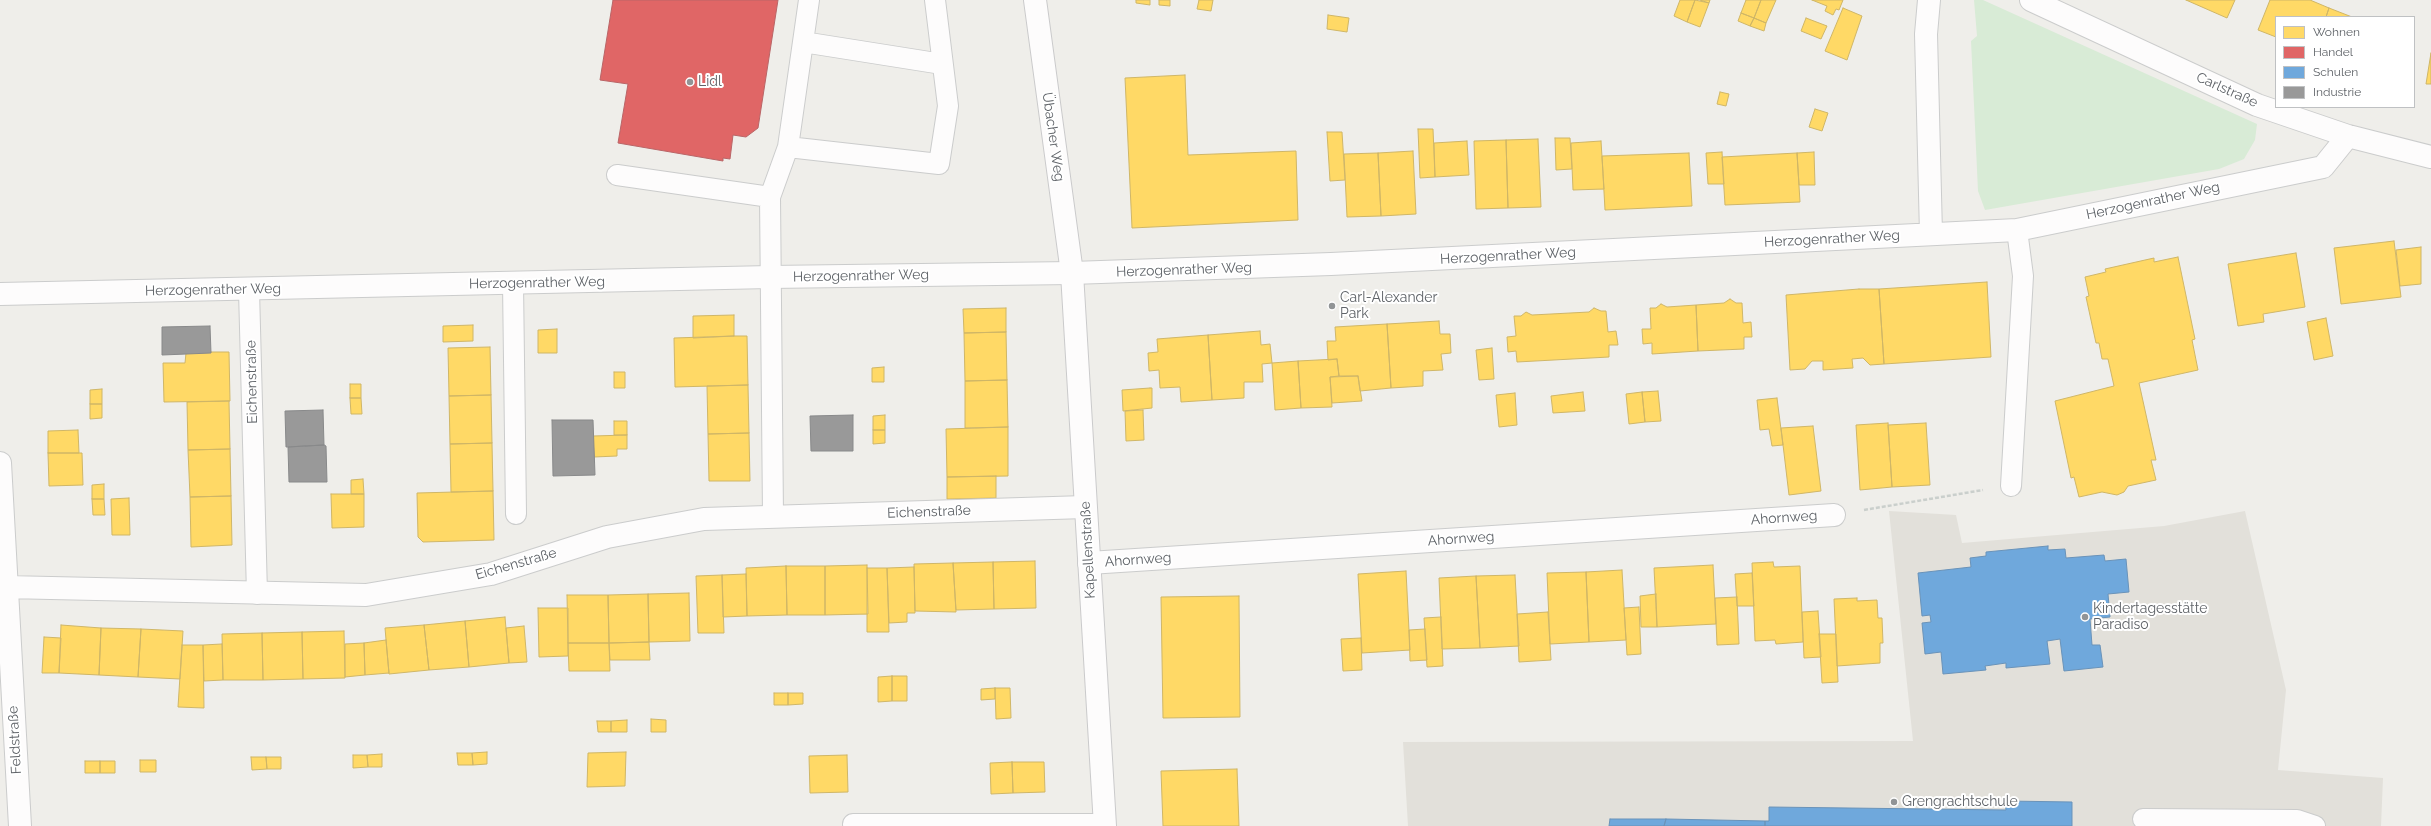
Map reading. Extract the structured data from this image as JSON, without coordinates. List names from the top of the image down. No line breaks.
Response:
{"streets":{"street":["Carlstraße","Übacher Weg","Herzogenrather Weg","Eichenstraße","Ahornweg","Kapellenstraße","Feldstraße"]},"crossings":[["Carlstraße","Herzogenrather Weg"],["Übacher Weg","Herzogenrather Weg"],["Übacher Weg","Kapellenstraße"],["Herzogenrather Weg","Eichenstraße"],["Herzogenrather Weg","Kapellenstraße"],["Eichenstraße","Kapellenstraße"],["Eichenstraße","Feldstraße"],["Ahornweg","Kapellenstraße"]],"places":["Lidl","Carl-Alexander Park","Kindertagesstätte Paradiso","Grengrachtschule"],"legend":["Wohnen","Handel","Schulen","Industrie"]}
